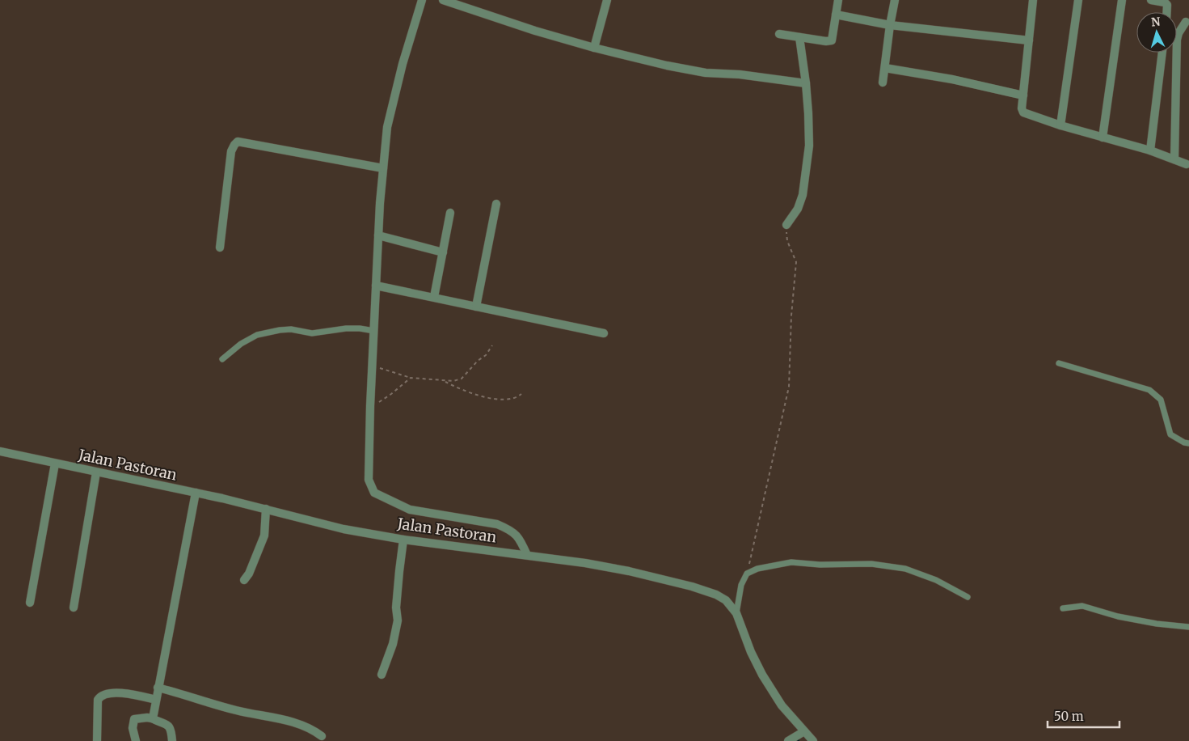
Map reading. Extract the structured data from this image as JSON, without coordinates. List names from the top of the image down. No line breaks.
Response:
{"streets":{"street":["Jalan Pastoran"]},"scale_bar":"50 m","north":"top"}
